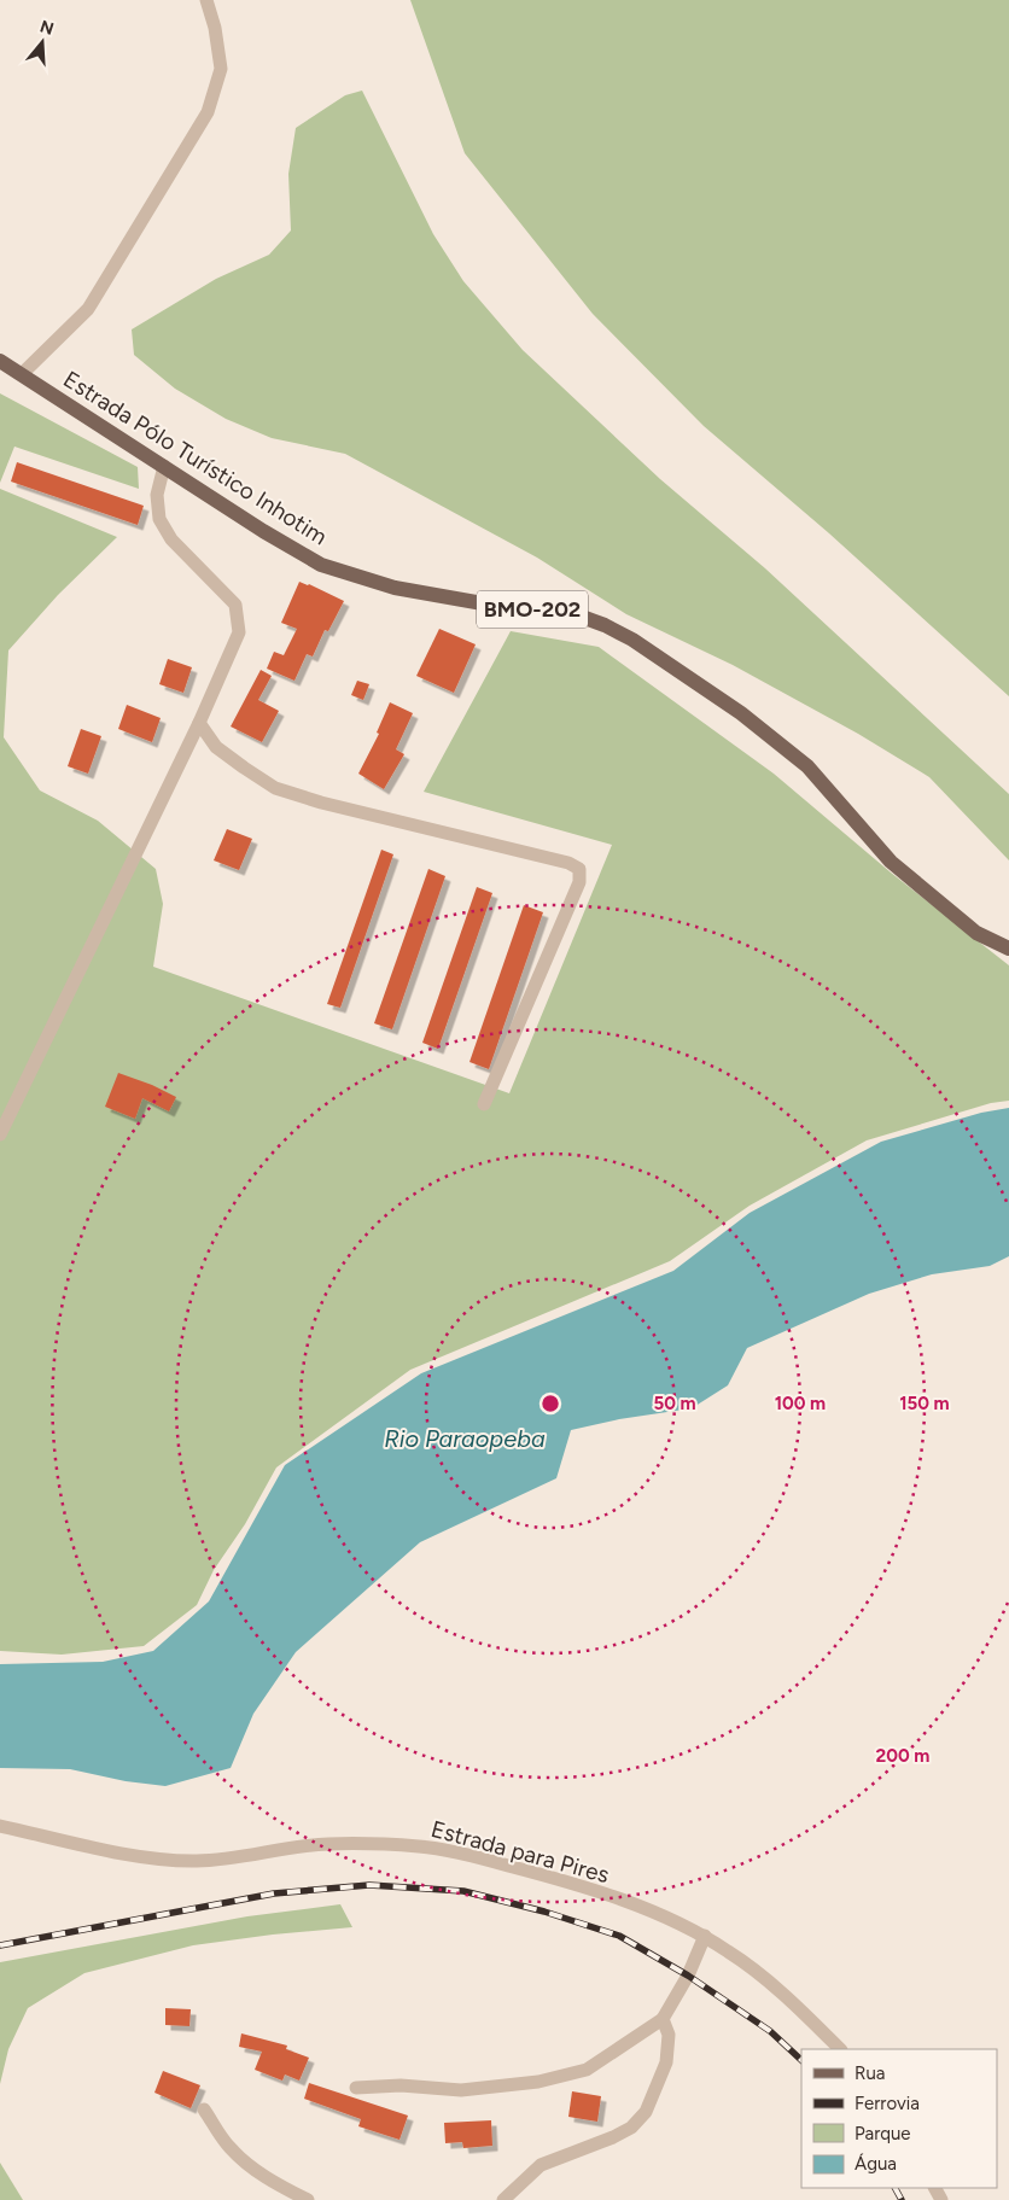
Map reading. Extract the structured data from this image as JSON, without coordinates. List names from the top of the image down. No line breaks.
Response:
{"streets":{"main road":["Estrada Pólo Turístico Inhotim","BMO-202"],"street":["Estrada para Pires"]},"water":["Rio Paraopeba"],"legend":["Rua","Ferrovia","Parque","Água"],"north":"top","rings":["50 m","100 m","150 m","200 m"]}
